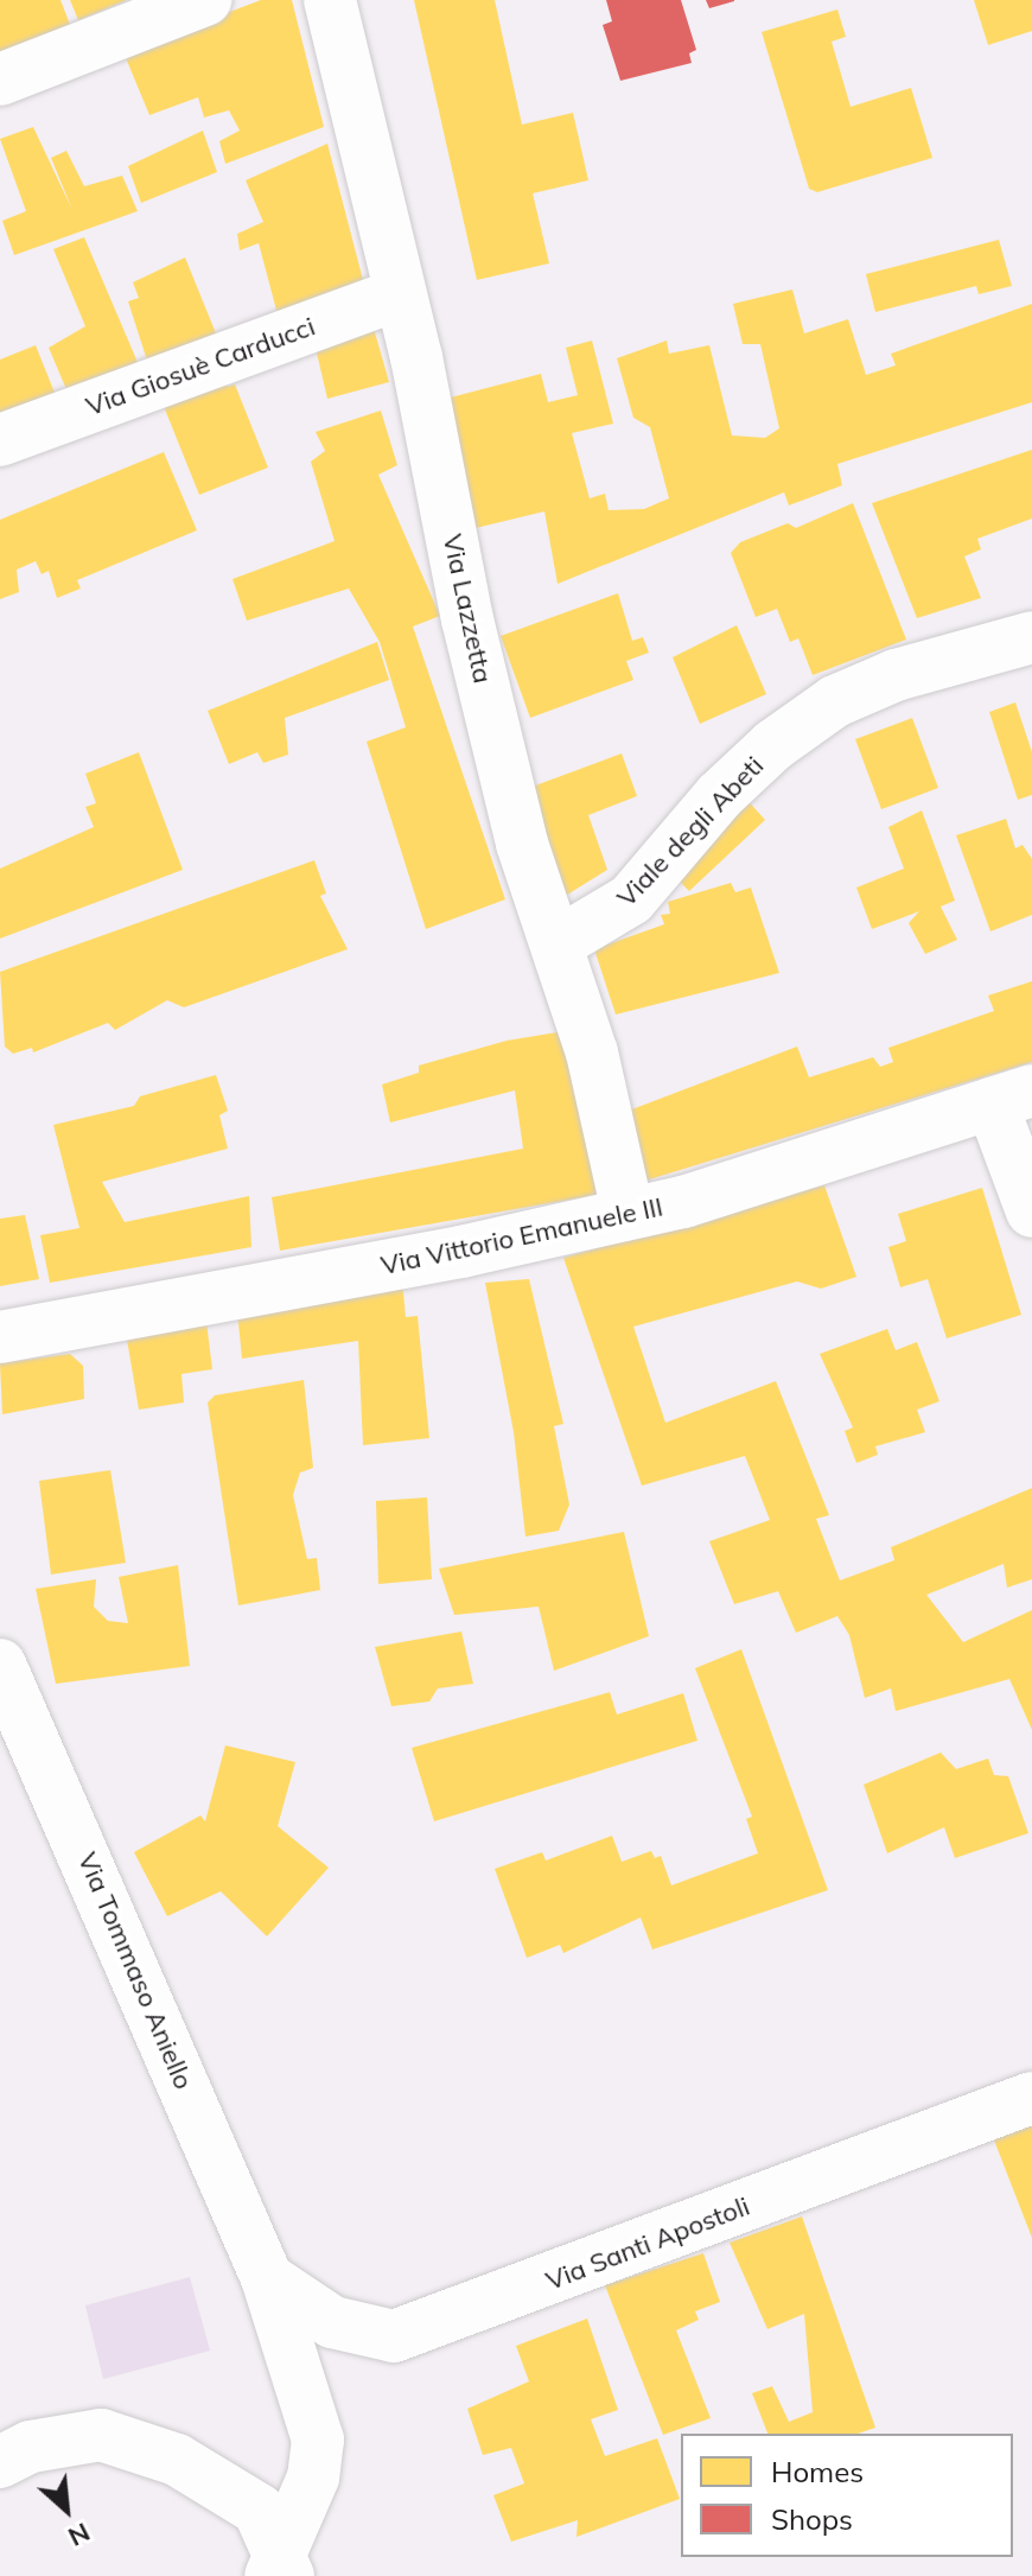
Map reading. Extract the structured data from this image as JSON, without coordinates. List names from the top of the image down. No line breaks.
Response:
{"streets":{"street":["Via Giosuè Carducci","Via Lazzetta","Viale degli Abeti","Via Vittorio Emanuele III","Via Tommaso Aniello","Via Santi Apostoli"]},"crossings":[["Via Giosuè Carducci","Via Lazzetta"],["Via Lazzetta","Viale degli Abeti"],["Via Lazzetta","Via Vittorio Emanuele III"],["Via Tommaso Aniello","Via Santi Apostoli"]],"legend":["Homes","Shops"],"north":"bottom right"}
